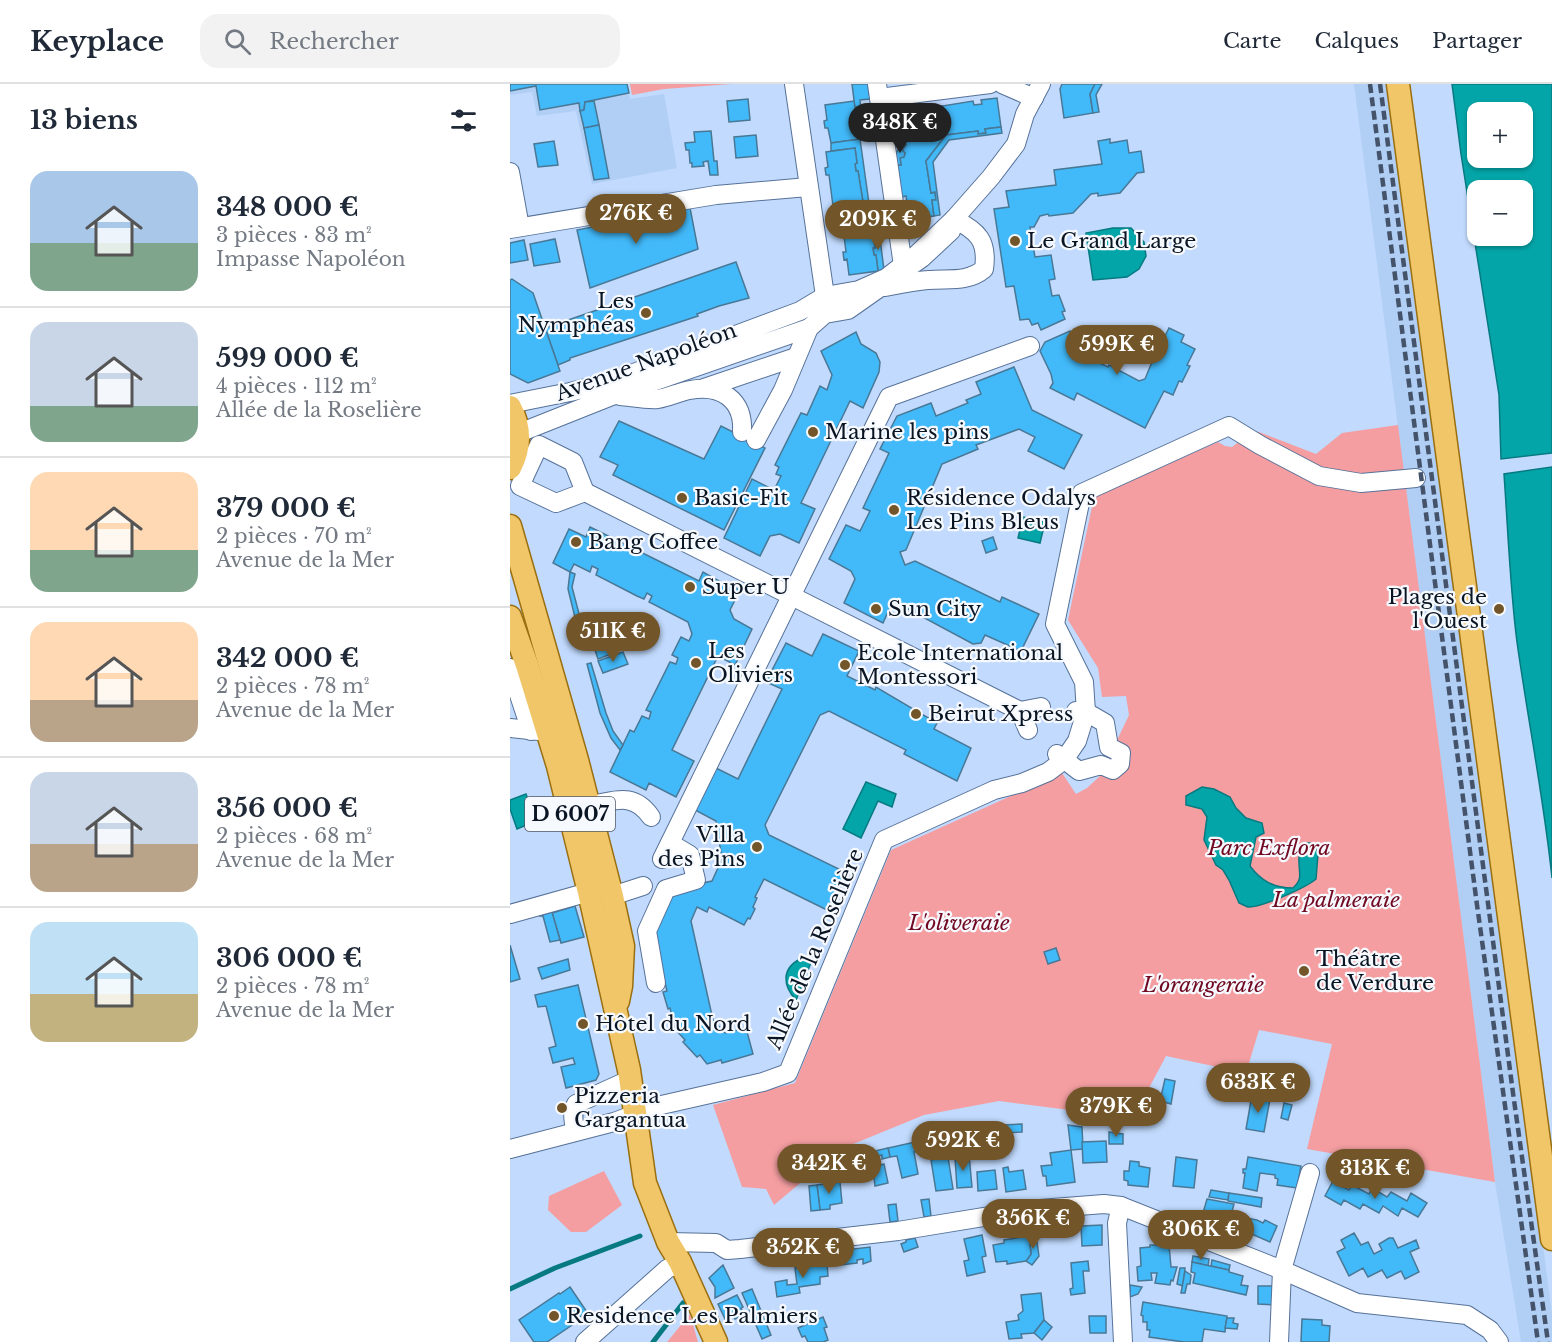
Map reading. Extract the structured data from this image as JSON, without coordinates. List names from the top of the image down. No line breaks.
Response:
{"streets":{"main road":["D 6007"],"street":["Avenue Napoléon","Allée de la Roselière"]},"crossings":[["D 6007","Allée de la Roselière"]],"parks":["Parc Exflora","La palmeraie","L'oliveraie","L'orangeraie"],"places":["Le Grand Large","Les Nymphéas","Marine les pins","Basic-Fit","Résidence Odalys Les Pins Bleus","Bang Coffee","Super U","Sun City","Plages de l'Ouest","Les Oliviers","Ecole International Montessori","Beirut Xpress","Villa des Pins","Théâtre de Verdure","Hôtel du Nord","Pizzeria Gargantua","Residence Les Palmiers"],"page":{"header":"Keyplace","search":"Rechercher","nav":["Carte","Calques","Partager"],"heading":"13 biens","map_buttons":["+","−"],"price":["348K €","276K €","209K €","599K €","511K €","633K €","379K €","592K €","342K €","313K €","356K €","306K €","352K €"],"list":[{"name":"348 000 €","note":"3 pièces · 83 m² · Impasse Napoléon"},{"name":"599 000 €","note":"4 pièces · 112 m² · Allée de la Roselière"},{"name":"379 000 €","note":"2 pièces · 70 m² · Avenue de la Mer"},{"name":"342 000 €","note":"2 pièces · 78 m² · Avenue de la Mer"},{"name":"356 000 €","note":"2 pièces · 68 m² · Avenue de la Mer"},{"name":"306 000 €","note":"2 pièces · 78 m² · Avenue de la Mer"}]}}
